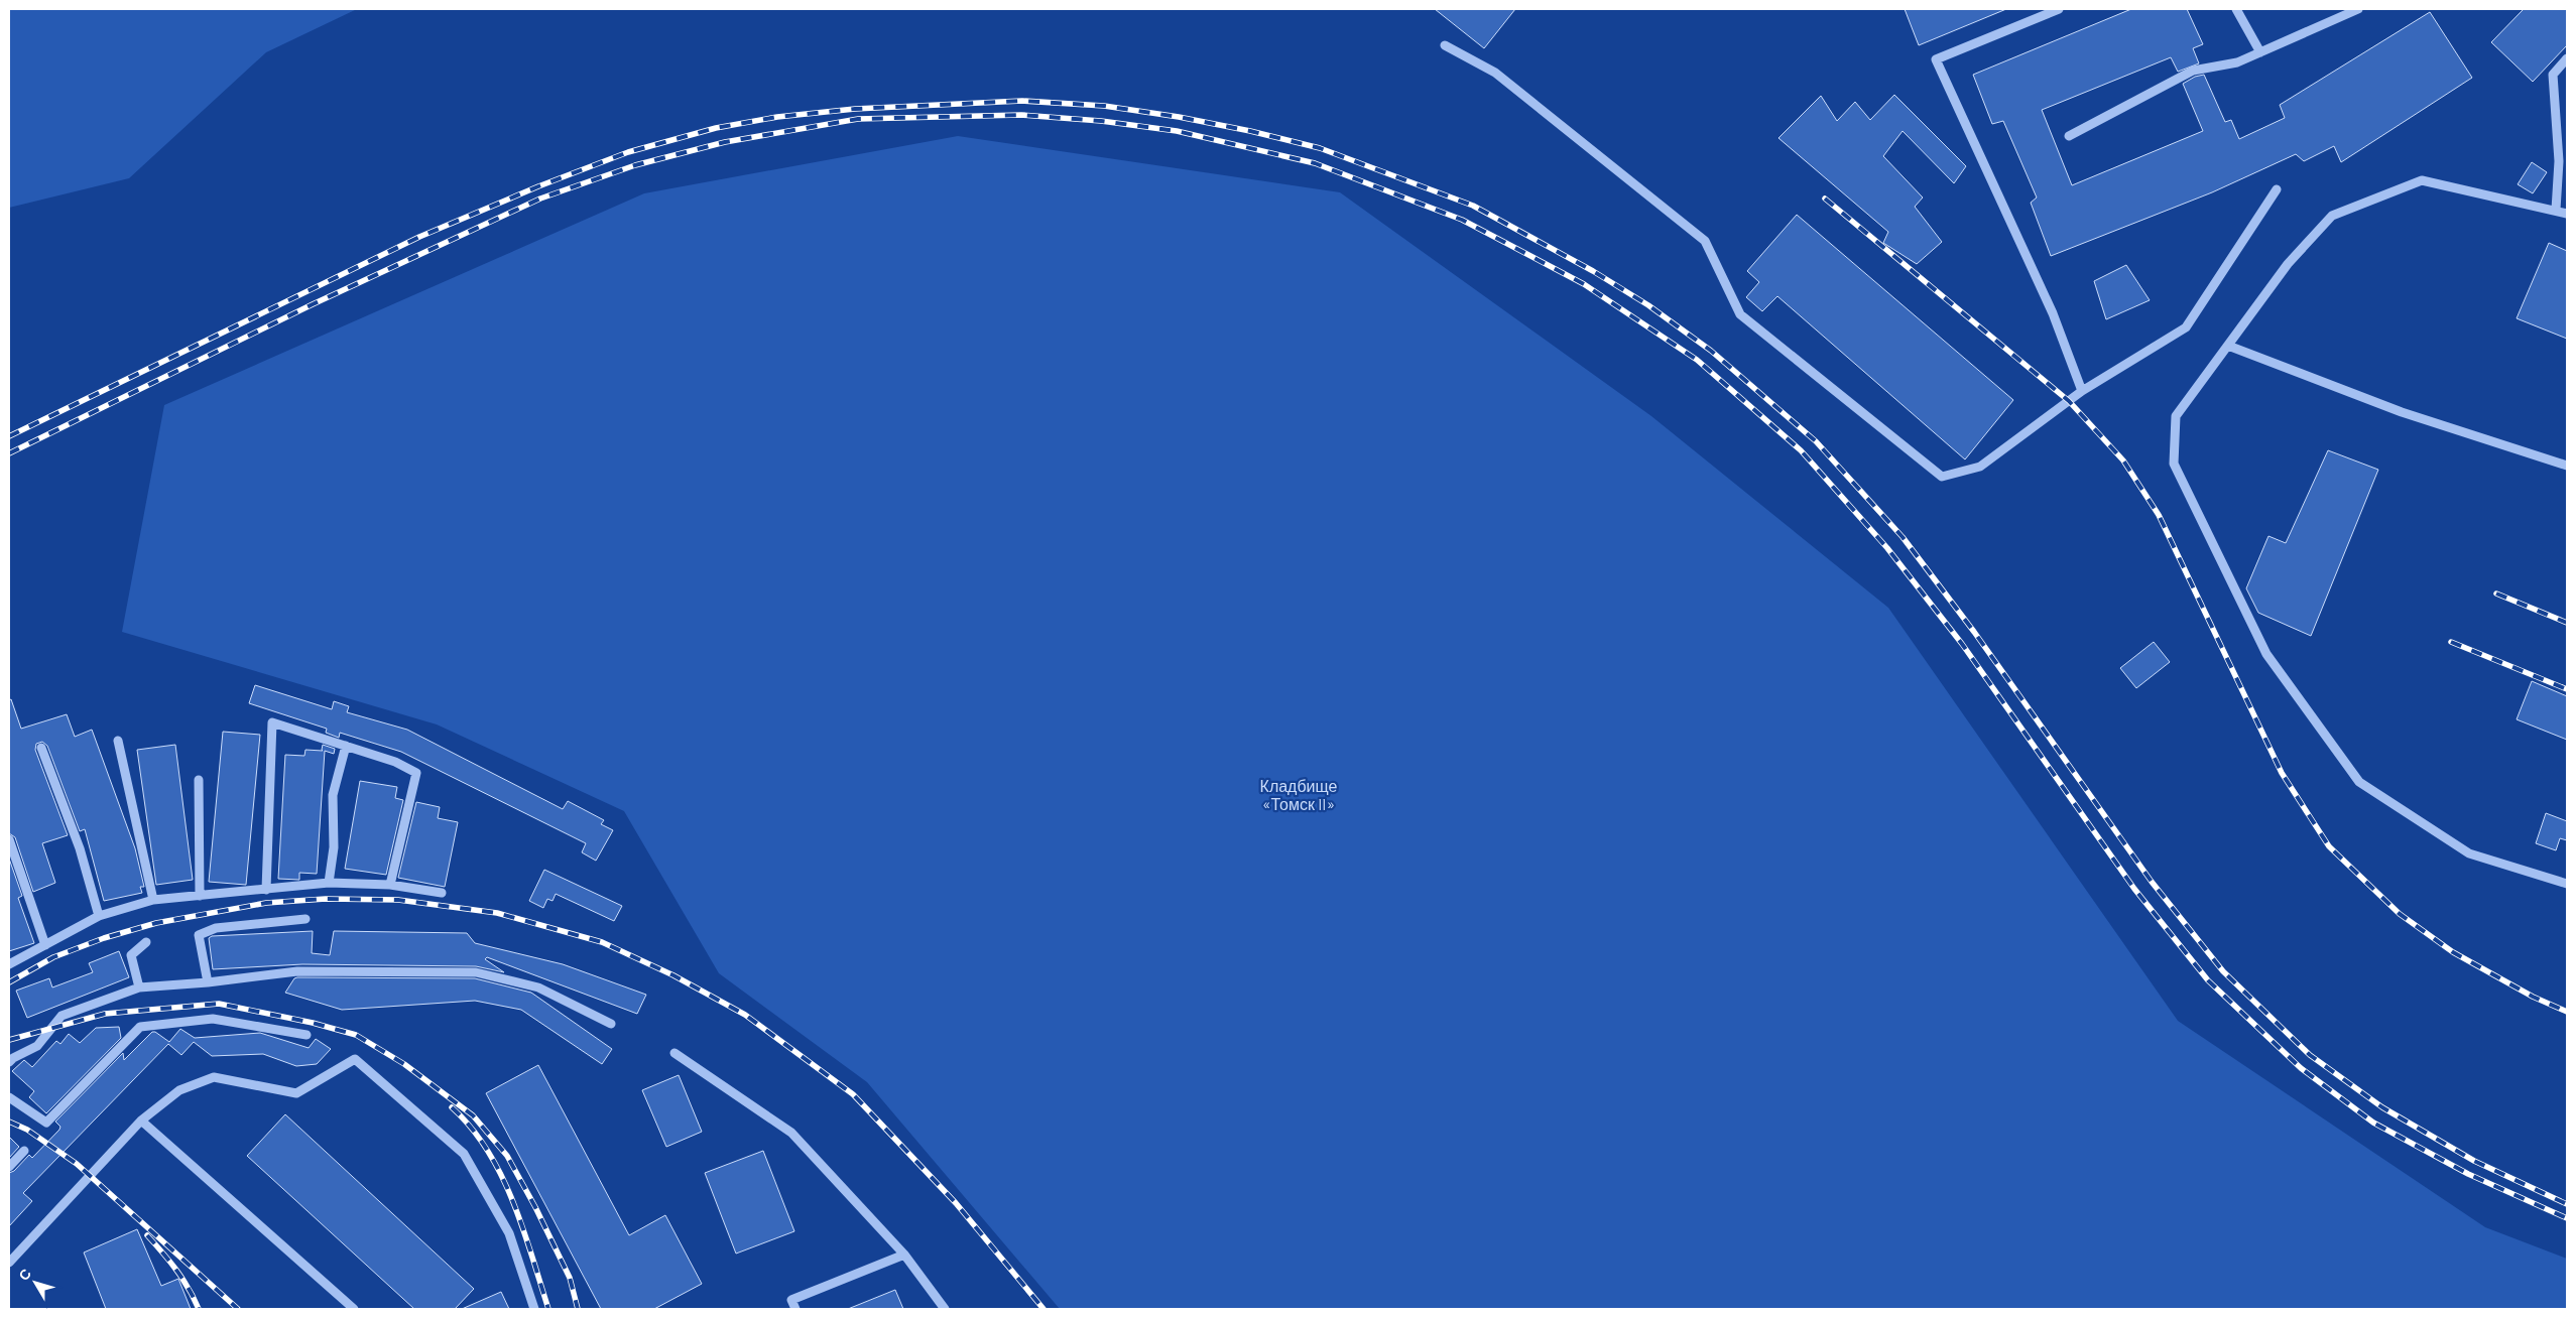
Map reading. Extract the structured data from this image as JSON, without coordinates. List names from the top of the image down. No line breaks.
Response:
{"parks":["Кладбище «Томск II»"],"north":"top left"}
